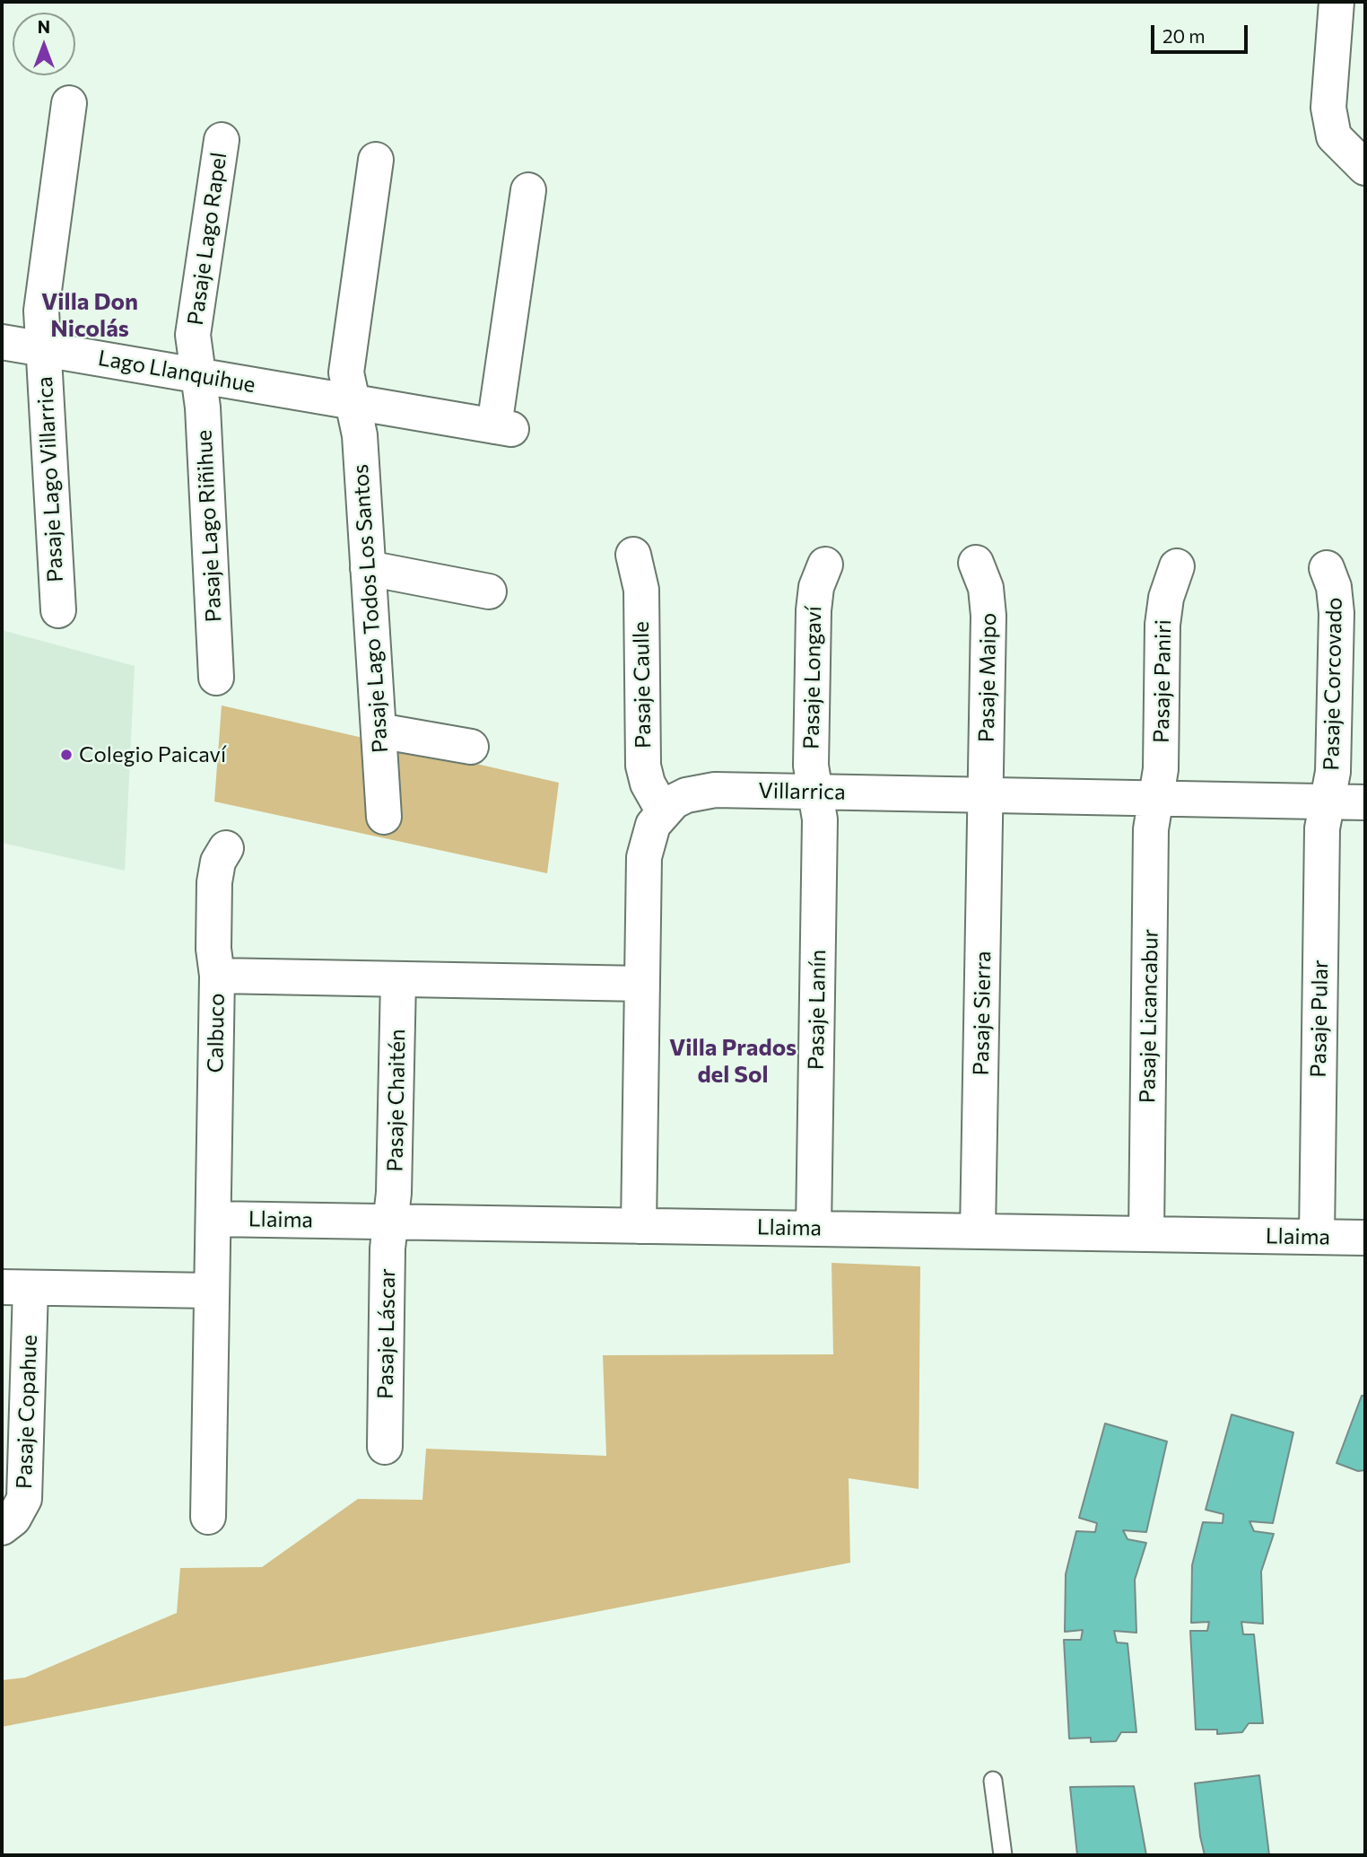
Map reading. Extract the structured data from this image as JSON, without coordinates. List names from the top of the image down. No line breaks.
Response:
{"streets":{"street":["Pasaje Lago Rapel","Lago Llanquihue","Pasaje Lago Villarrica","Pasaje Lago Riñihue","Pasaje Lago Todos Los Santos","Pasaje Longaví","Pasaje Maipo","Pasaje Paniri","Pasaje Corcovado","Pasaje Caulle","Villarrica","Pasaje Lanín","Pasaje Sierra","Pasaje Licancabur","Pasaje Pular","Calbuco","Pasaje Chaitén","Llaima","Pasaje Láscar","Pasaje Copahue"]},"crossings":[["Pasaje Lago Rapel","Lago Llanquihue"],["Pasaje Lago Rapel","Pasaje Lago Riñihue"],["Lago Llanquihue","Pasaje Lago Villarrica"],["Lago Llanquihue","Pasaje Lago Riñihue"],["Lago Llanquihue","Pasaje Lago Todos Los Santos"],["Pasaje Longaví","Villarrica"],["Pasaje Longaví","Pasaje Lanín"],["Pasaje Maipo","Villarrica"],["Pasaje Maipo","Pasaje Sierra"],["Pasaje Paniri","Villarrica"],["Pasaje Paniri","Pasaje Licancabur"],["Pasaje Corcovado","Villarrica"],["Pasaje Corcovado","Pasaje Pular"],["Pasaje Caulle","Villarrica"],["Villarrica","Pasaje Lanín"],["Villarrica","Pasaje Sierra"],["Villarrica","Pasaje Licancabur"],["Villarrica","Pasaje Pular"],["Pasaje Lanín","Llaima"],["Pasaje Sierra","Llaima"],["Pasaje Licancabur","Llaima"],["Pasaje Pular","Llaima"],["Calbuco","Pasaje Chaitén"],["Calbuco","Llaima"],["Pasaje Chaitén","Llaima"],["Pasaje Chaitén","Pasaje Láscar"],["Llaima","Pasaje Láscar"]],"districts":["Villa Don Nicolás","Villa Prados del Sol"],"places":["Colegio Paicaví"],"scale_bar":"20 m","north":"top"}
